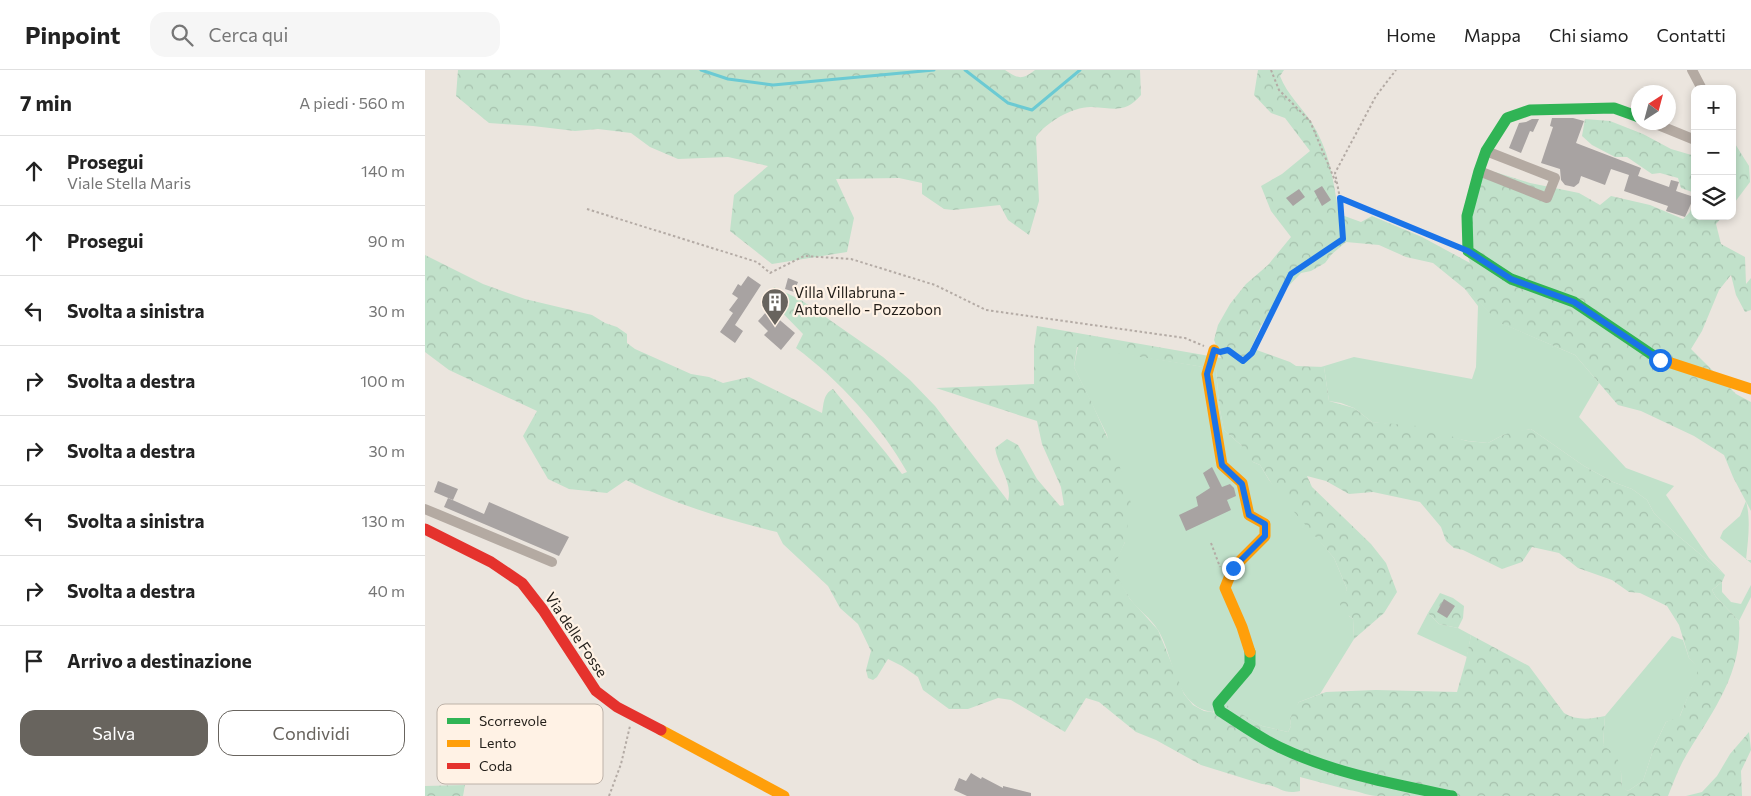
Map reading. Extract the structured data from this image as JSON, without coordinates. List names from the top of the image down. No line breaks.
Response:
{"streets":{"street":["Via delle Fosse"]},"places":{"building":["Villa Villabruna - Antonello - Pozzobon"]},"legend":["Scorrevole","Lento","Coda"],"north":"top right","page":{"header":"Pinpoint","search":"Cerca qui","nav":["Home","Mappa","Chi siamo","Contatti"],"heading":["7 min","A piedi · 560 m"],"map_buttons":["+","−"],"list":[["Prosegui","Viale Stella Maris","140 m"],["Prosegui","90 m"],["Svolta a sinistra","30 m"],["Svolta a destra","100 m"],["Svolta a destra","30 m"],["Svolta a sinistra","130 m"],["Svolta a destra","40 m"],"Arrivo a destinazione"],"buttons":["Salva","Condividi"]}}
